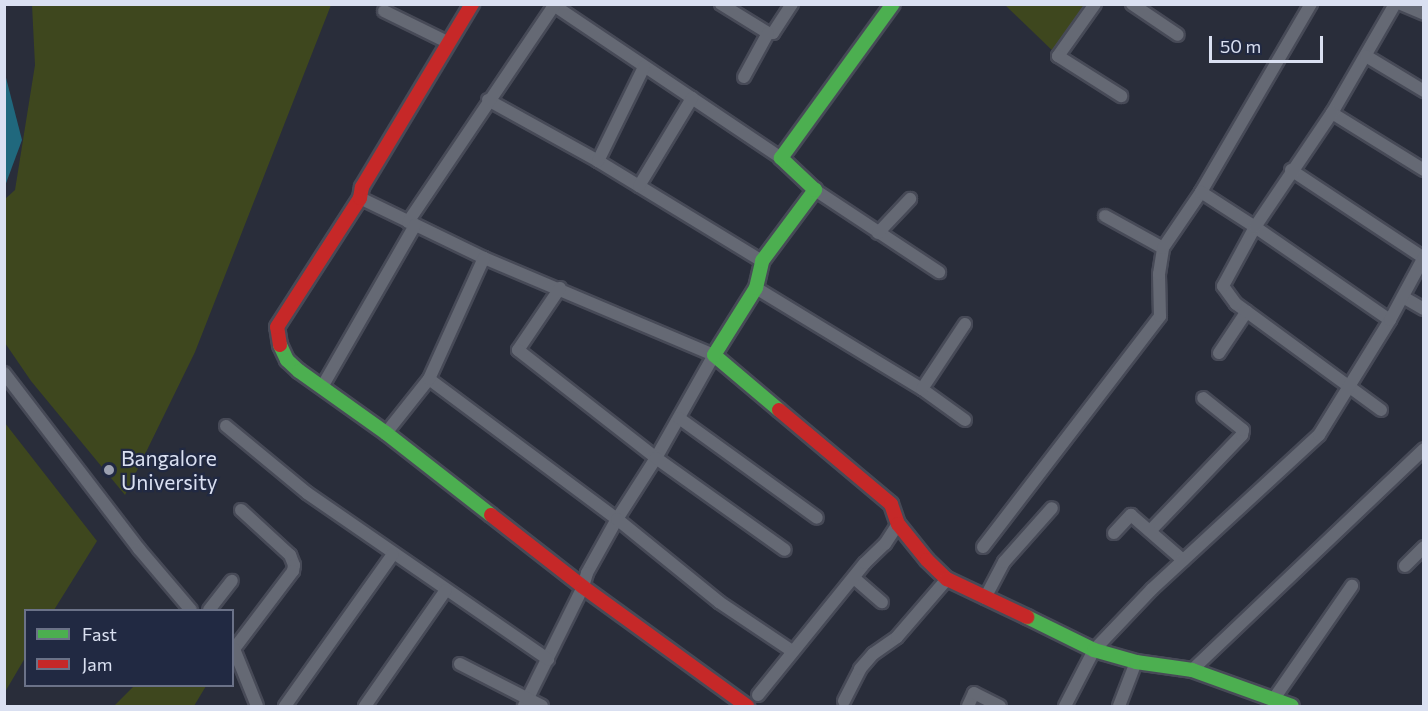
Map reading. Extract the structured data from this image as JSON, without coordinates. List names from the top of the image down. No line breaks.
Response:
{"places":["Bangalore University"],"legend":["Fast","Jam"],"scale_bar":"50 m"}
